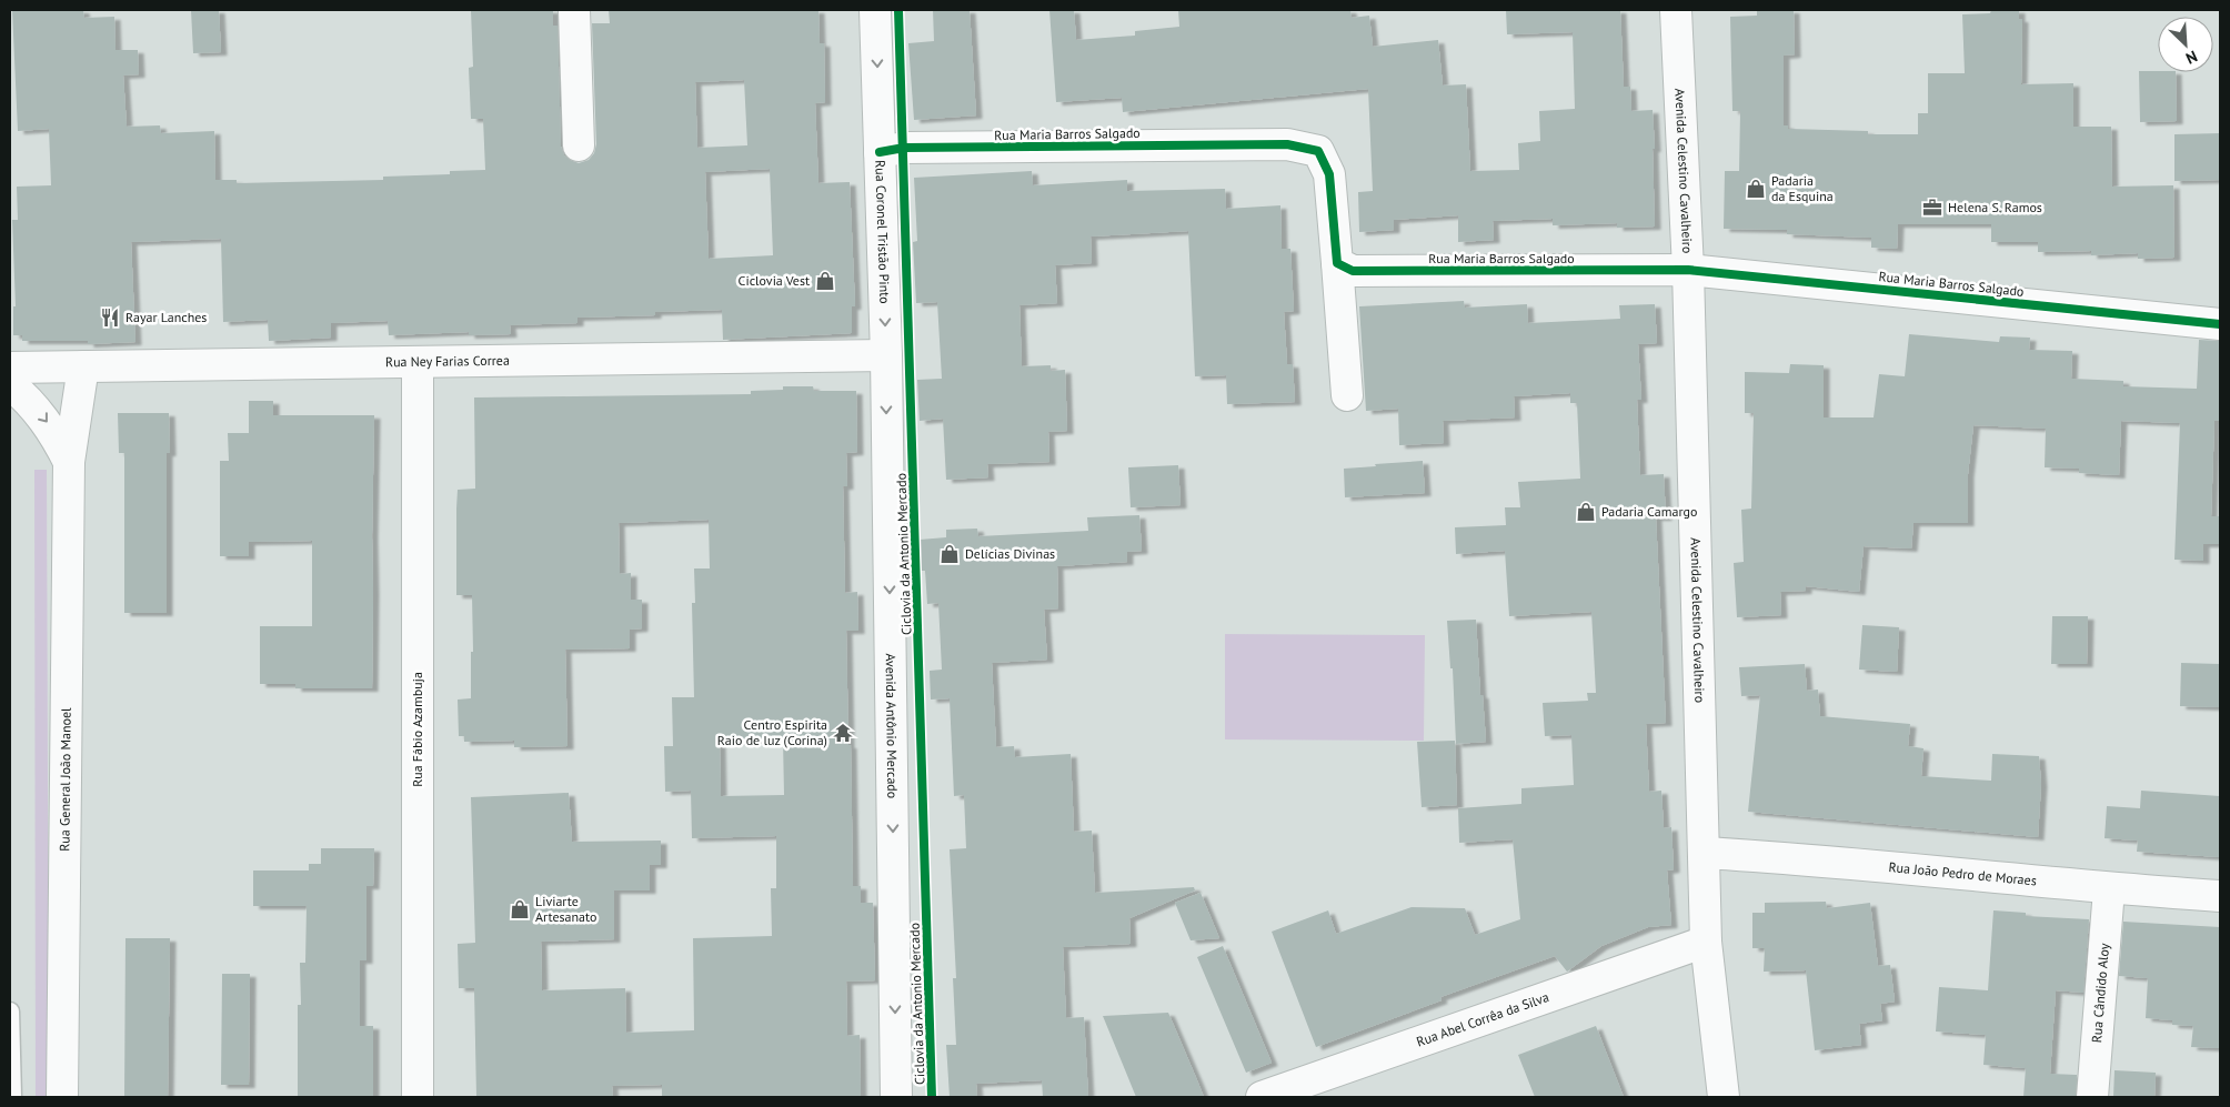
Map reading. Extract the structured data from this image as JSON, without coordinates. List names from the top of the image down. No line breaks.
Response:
{"streets":{"street":["Rua Maria Barros Salgado","Avenida Celestino Cavalheiro","Rua Coronel Tristão Pinto","Rua Ney Farias Correa","Avenida Antônio Mercado","Rua Fábio Azambuja","Rua General João Manoel","Rua João Pedro de Moraes","Rua Cândido Aloy","Rua Abel Corrêa da Silva"],"cycle path":["Ciclovia da Antonio Mercado"]},"crossings":[["Rua Maria Barros Salgado","Avenida Celestino Cavalheiro"],["Rua Maria Barros Salgado","Rua Coronel Tristão Pinto"],["Avenida Celestino Cavalheiro","Rua João Pedro de Moraes"],["Avenida Celestino Cavalheiro","Rua Abel Corrêa da Silva"],["Rua Coronel Tristão Pinto","Rua Ney Farias Correa"],["Rua Coronel Tristão Pinto","Avenida Antônio Mercado"],["Rua Ney Farias Correa","Avenida Antônio Mercado"],["Rua Ney Farias Correa","Rua Fábio Azambuja"],["Rua Ney Farias Correa","Rua General João Manoel"],["Rua João Pedro de Moraes","Rua Cândido Aloy"]],"one_way":["Rua Coronel Tristão Pinto","Avenida Antônio Mercado"],"places":{"shop":["Padaria da Esquina","Ciclovia Vest","Padaria Camargo","Delícias Divinas","Liviarte Artesanato"],"office":["Helena S. Ramos"],"restaurant":["Rayar Lanches"],"temple":["Centro Espirita Raio de luz (Corina)"]},"north":"bottom right"}
